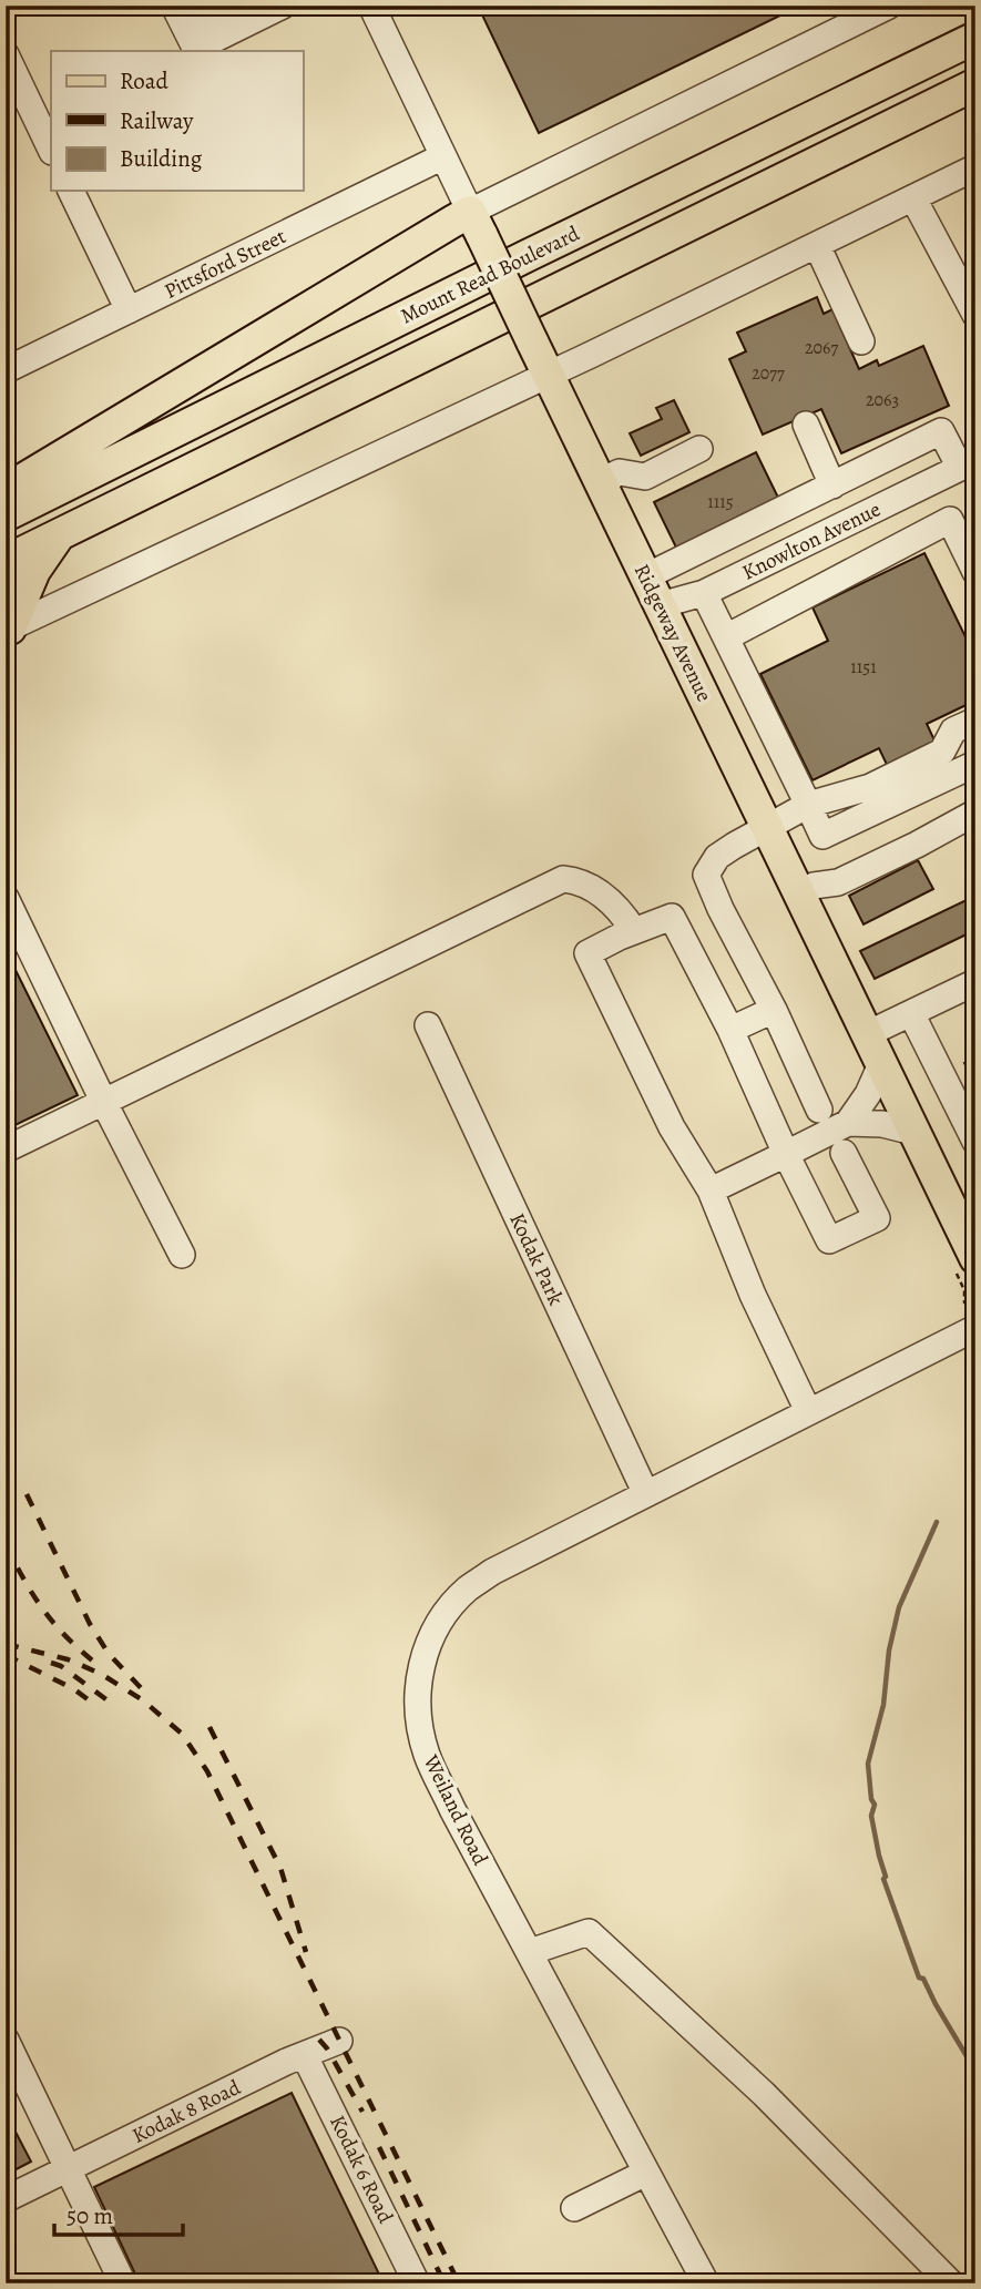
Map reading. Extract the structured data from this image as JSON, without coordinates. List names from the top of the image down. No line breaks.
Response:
{"streets":{"main road":["Mount Read Boulevard","Ridgeway Avenue"],"street":["Pittsford Street","Knowlton Avenue","Kodak Park","Weiland Road","Kodak 8 Road","Kodak 6 Road"]},"crossings":[["Pittsford Street","Ridgeway Avenue"],["Knowlton Avenue","Ridgeway Avenue"],["Kodak Park","Weiland Road"],["Kodak 8 Road","Kodak 6 Road"]],"house_numbers":["2067","2077","2063","1115","1151"],"legend":["Road","Railway","Building"],"scale_bar":"50 m"}
